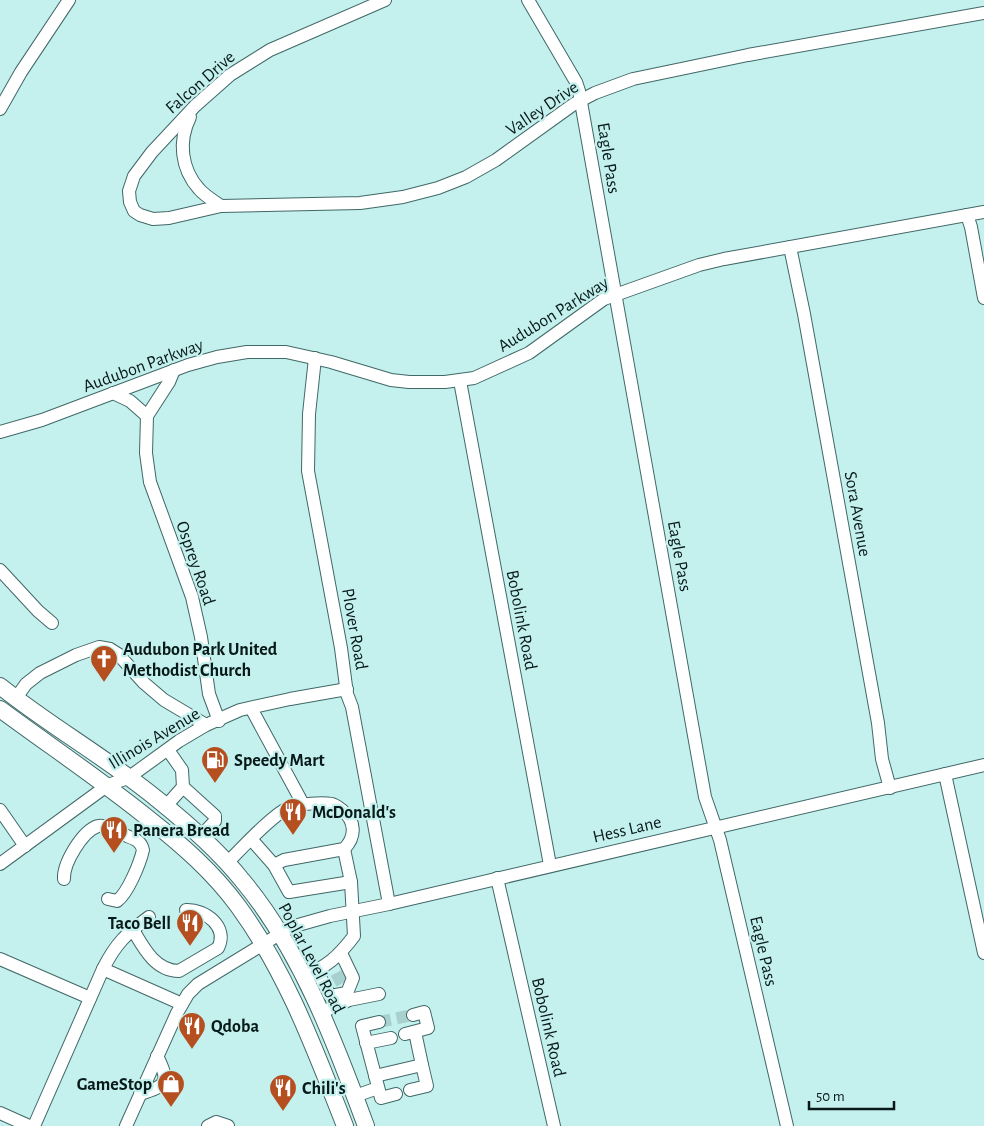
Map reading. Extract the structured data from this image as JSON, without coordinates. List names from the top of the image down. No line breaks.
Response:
{"streets":{"main road":["Poplar Level Road"],"street":["Falcon Drive","Valley Drive","Eagle Pass","Audubon Parkway","Sora Avenue","Osprey Road","Bobolink Road","Plover Road","Illinois Avenue","Hess Lane"]},"crossings":[["Falcon Drive","Valley Drive"],["Valley Drive","Eagle Pass"],["Eagle Pass","Audubon Parkway"],["Eagle Pass","Hess Lane"],["Audubon Parkway","Sora Avenue"],["Audubon Parkway","Bobolink Road"],["Audubon Parkway","Plover Road"],["Sora Avenue","Hess Lane"],["Osprey Road","Illinois Avenue"],["Bobolink Road","Hess Lane"],["Plover Road","Illinois Avenue"],["Plover Road","Hess Lane"],["Illinois Avenue","Poplar Level Road"],["Hess Lane","Poplar Level Road"]],"places":{"church":["Audubon Park United Methodist Church"],"fuel station":["Speedy Mart"],"restaurant":["McDonald's","Panera Bread","Taco Bell","Qdoba","Chili's"],"shop":["GameStop"]},"scale_bar":"50 m"}
